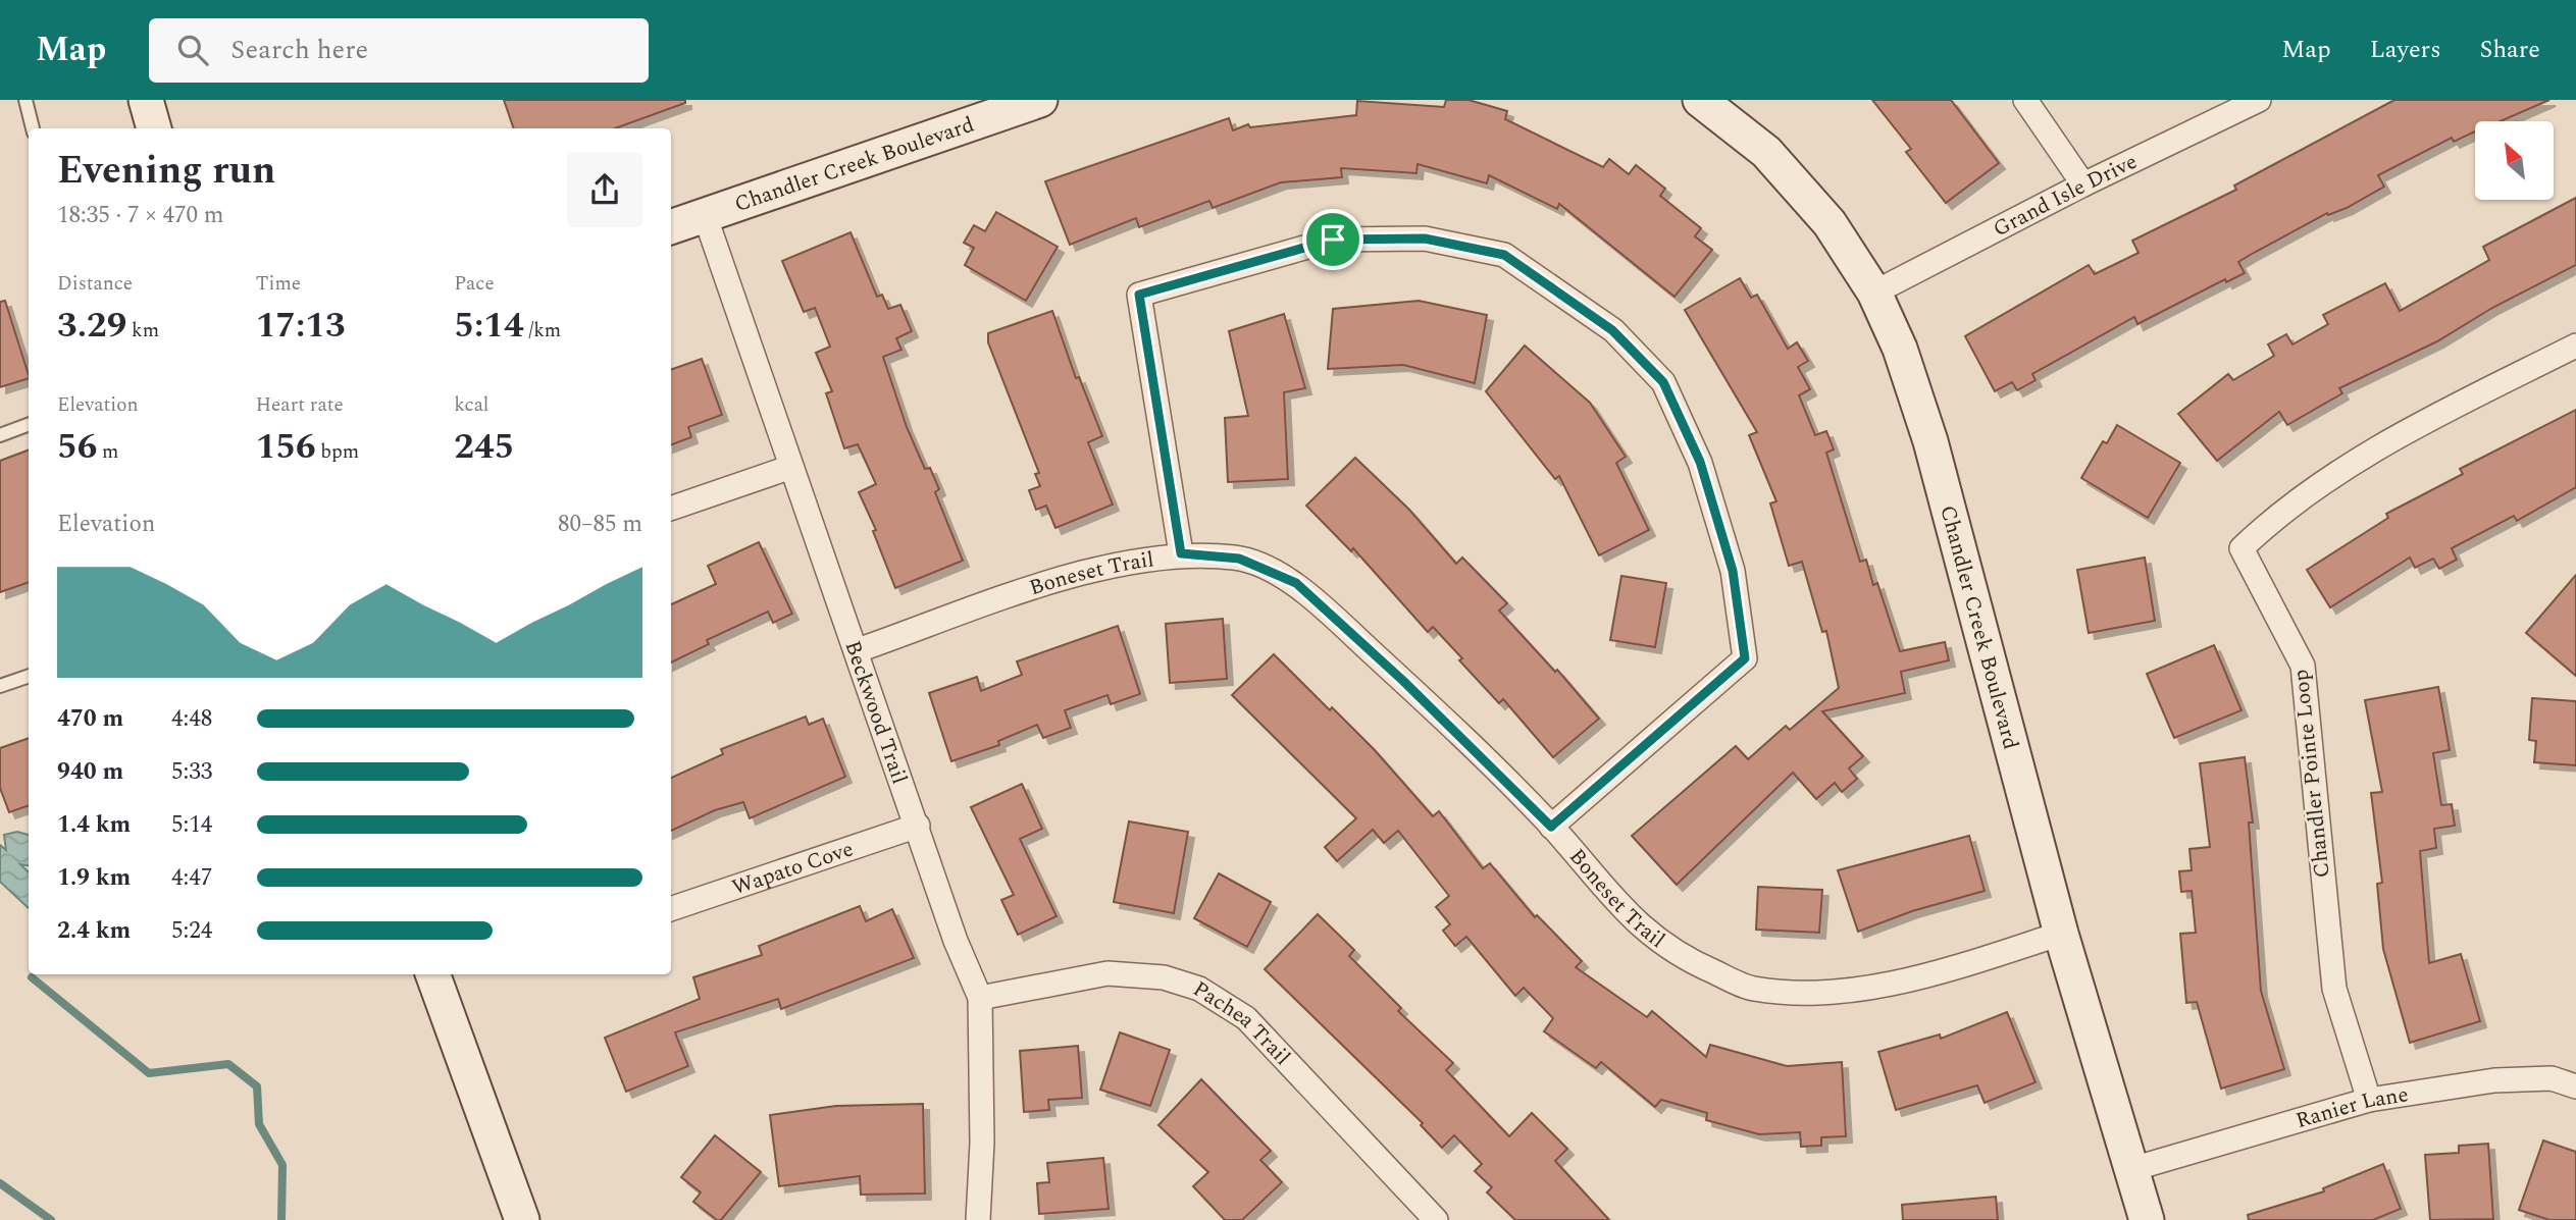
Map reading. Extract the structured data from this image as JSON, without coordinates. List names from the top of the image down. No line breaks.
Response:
{"streets":{"street":["Chandler Creek Boulevard","Grand Isle Drive","Boneset Trail","Beckwood Trail","Chandler Pointe Loop","Wapato Cove","Pachea Trail","Ranier Lane"]},"crossings":[["Chandler Creek Boulevard","Grand Isle Drive"],["Chandler Creek Boulevard","Boneset Trail"],["Chandler Creek Boulevard","Beckwood Trail"],["Chandler Creek Boulevard","Ranier Lane"],["Boneset Trail","Beckwood Trail"],["Beckwood Trail","Wapato Cove"],["Beckwood Trail","Pachea Trail"],["Chandler Pointe Loop","Ranier Lane"]],"north":"top left","page":{"header":"Map","search":"Search here","nav":["Map","Layers","Share"],"heading":["Evening run","18:35 · 7 × 470 m"],"stats":[["Distance","3.29 km"],["Time","17:13"],["Pace","5:14 /km"],["Elevation","56 m"],["Heart rate","156 bpm"],["kcal","245"]],"chart":["Elevation","80–85 m"],"list":[{"name":"470 m","note":"4:48"},{"name":"940 m","note":"5:33"},{"name":"1.4 km","note":"5:14"},{"name":"1.9 km","note":"4:47"},{"name":"2.4 km","note":"5:24"}]}}
